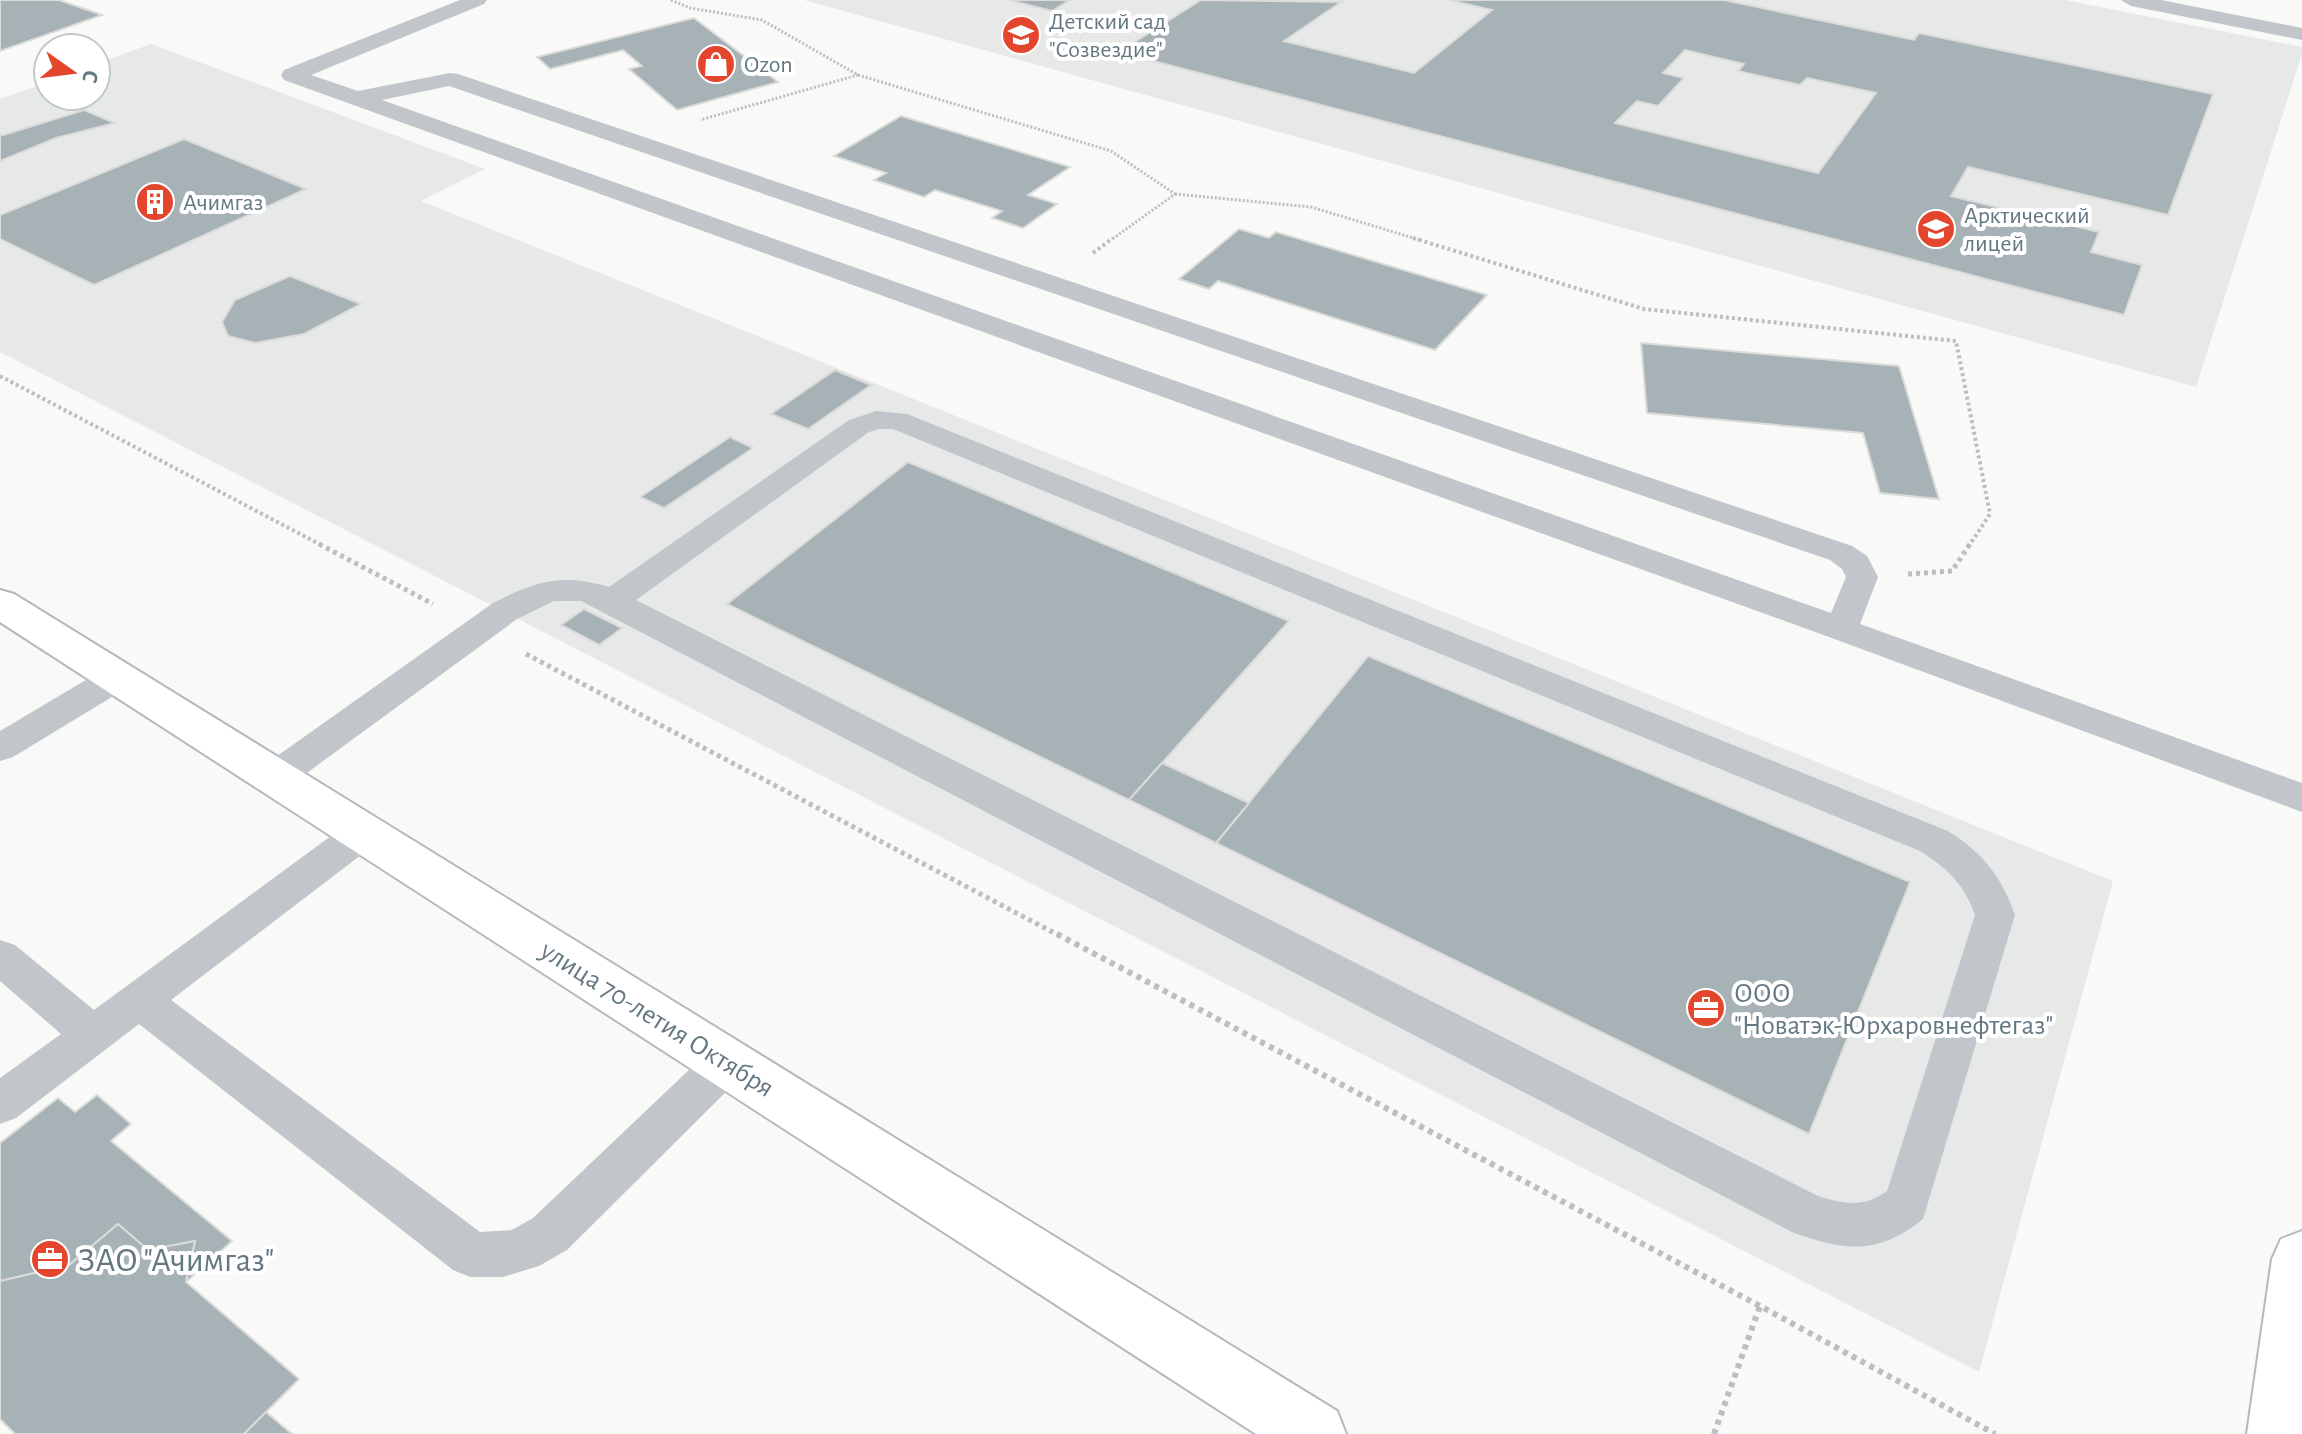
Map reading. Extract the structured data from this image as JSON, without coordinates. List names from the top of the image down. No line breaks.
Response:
{"streets":{"main road":["улица 70-летия Октября"]},"places":{"school or university":["Детский сад \"Созвездие\"","Арктический лицей"],"shop":["Ozon"],"building":["Ачимгаз"],"office":["ООО \"Новатэк-Юрхаровнефтегаз\"","ЗАО \"Ачимгаз\""]},"north":"right"}
